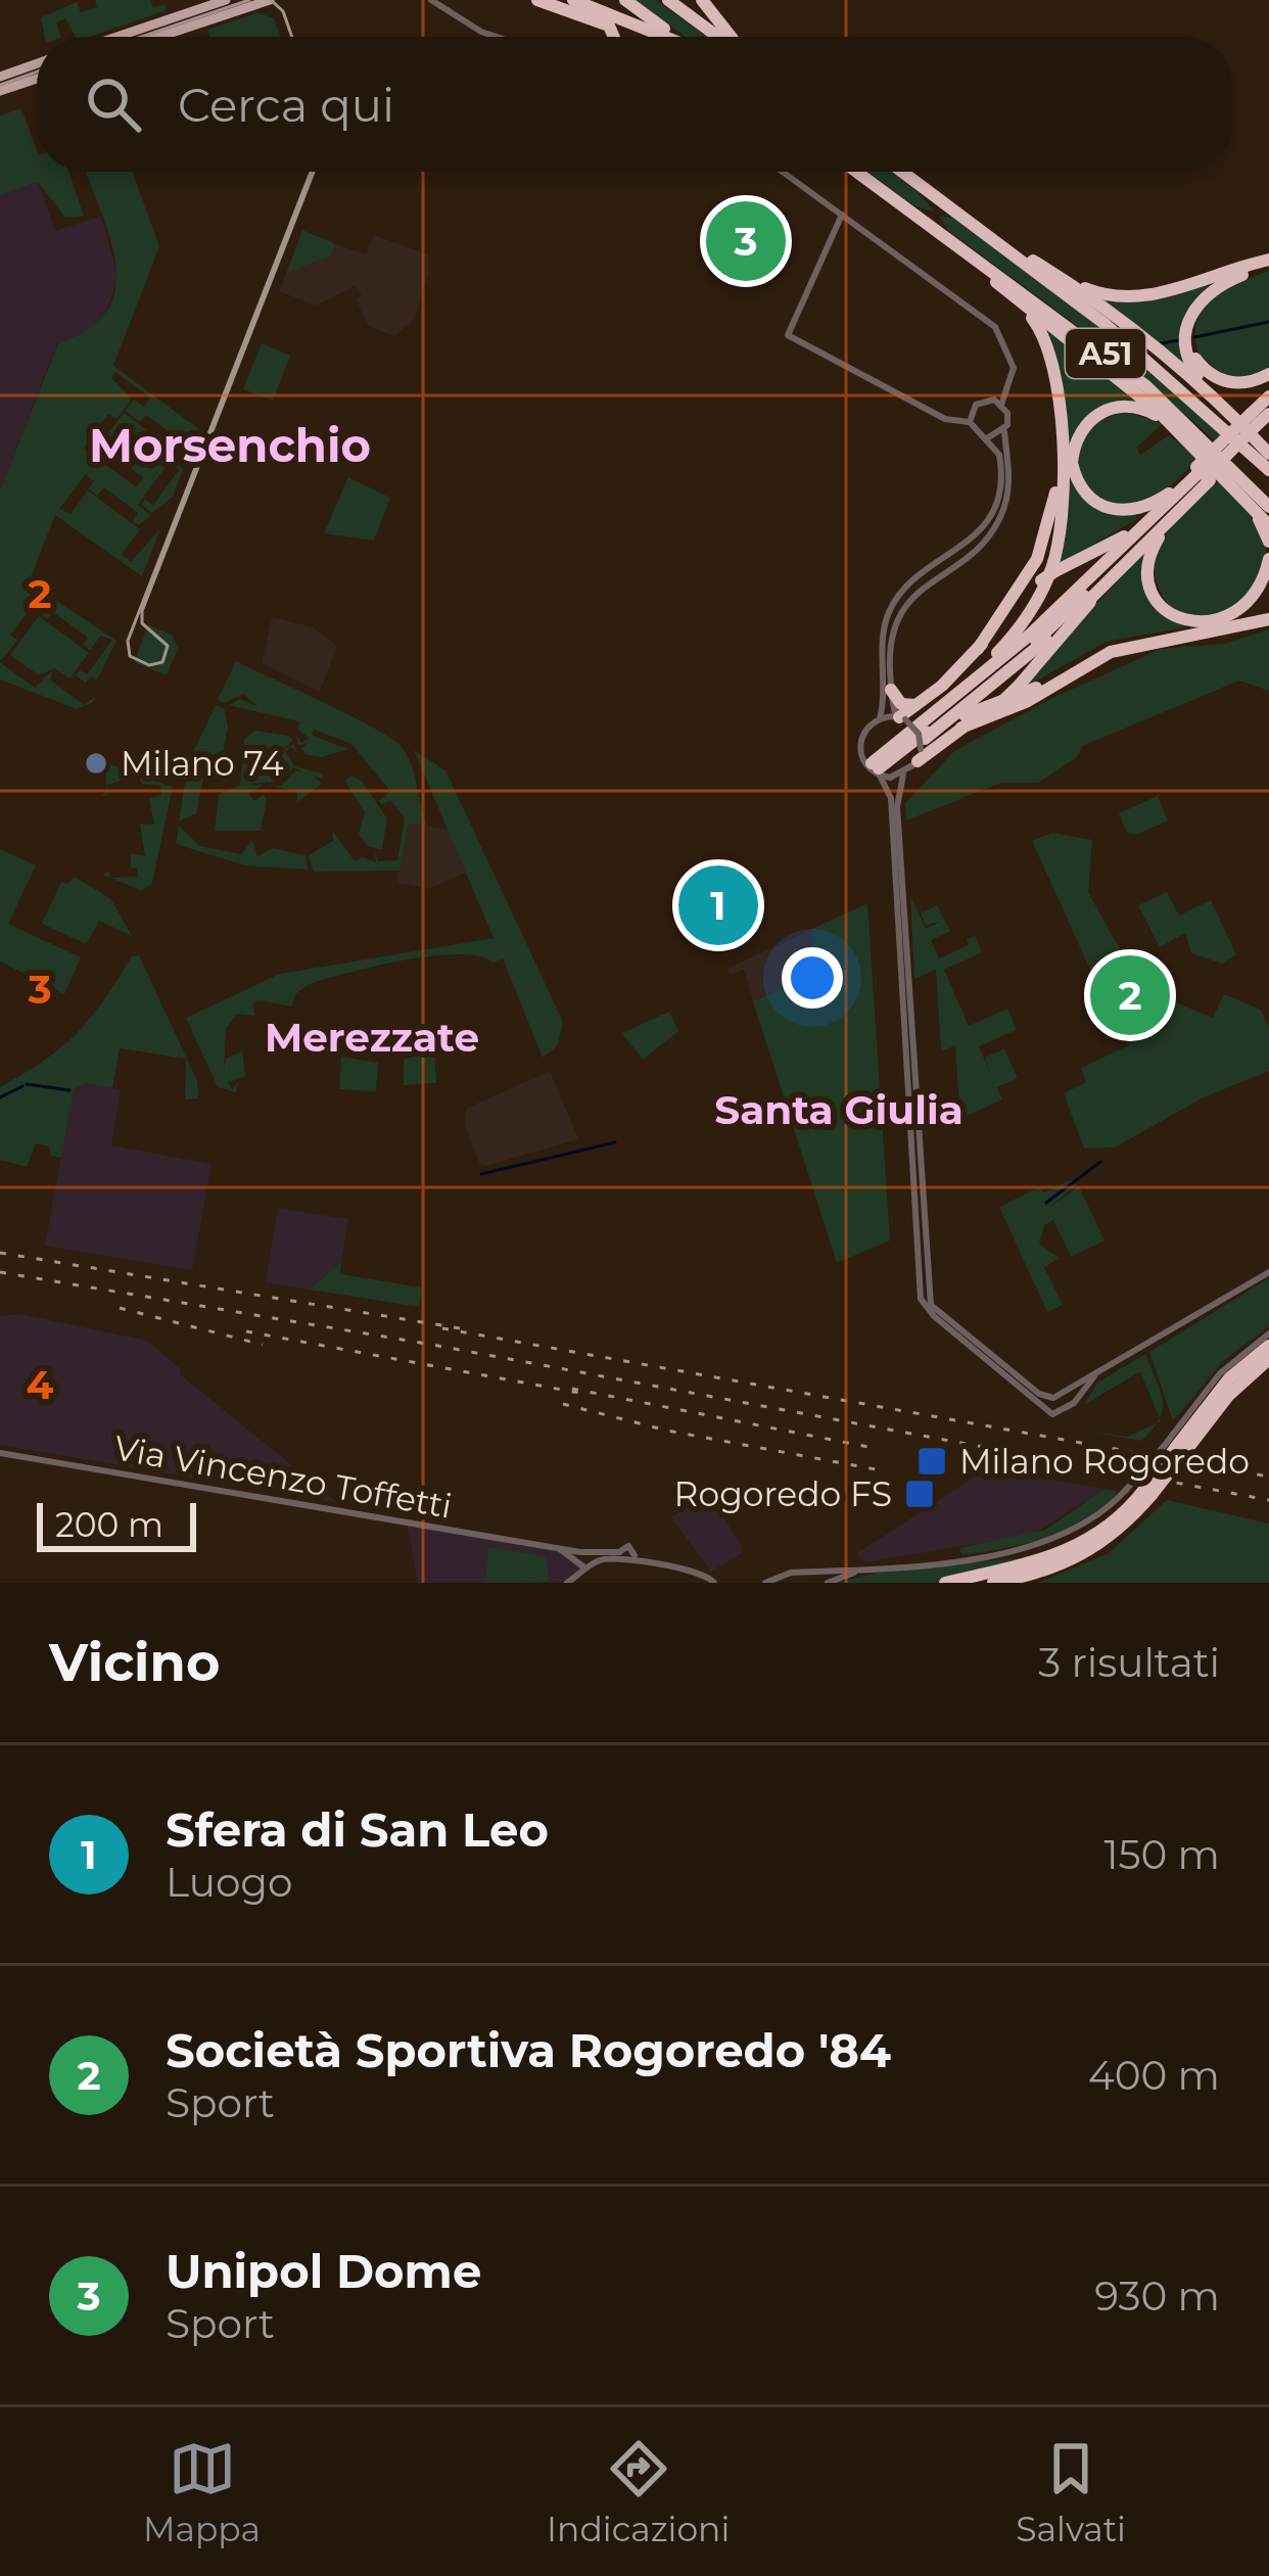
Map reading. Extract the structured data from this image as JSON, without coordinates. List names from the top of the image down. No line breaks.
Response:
{"streets":{"highway":["A51"],"street":["Via Vincenzo Toffetti"]},"districts":["Morsenchio","Merezzate","Santa Giulia"],"places":{"other":["Milano 74"],"transit":["Milano Rogoredo","Rogoredo FS"]},"scale_bar":"200 m","page":{"search":"Cerca qui","pins":["3","1","2"],"scale":"200 m","heading":["Vicino","3 risultati"],"list":[{"mark":"1","name":"Sfera di San Leo","note":"Luogo","value":"150 m"},{"mark":"2","name":"Società Sportiva Rogoredo '84","note":"Sport","value":"400 m"},{"mark":"3","name":"Unipol Dome","note":"Sport","value":"930 m"}],"nav":["Mappa","Indicazioni","Salvati"]},"grid":{"rows":["2","3","4"]}}
